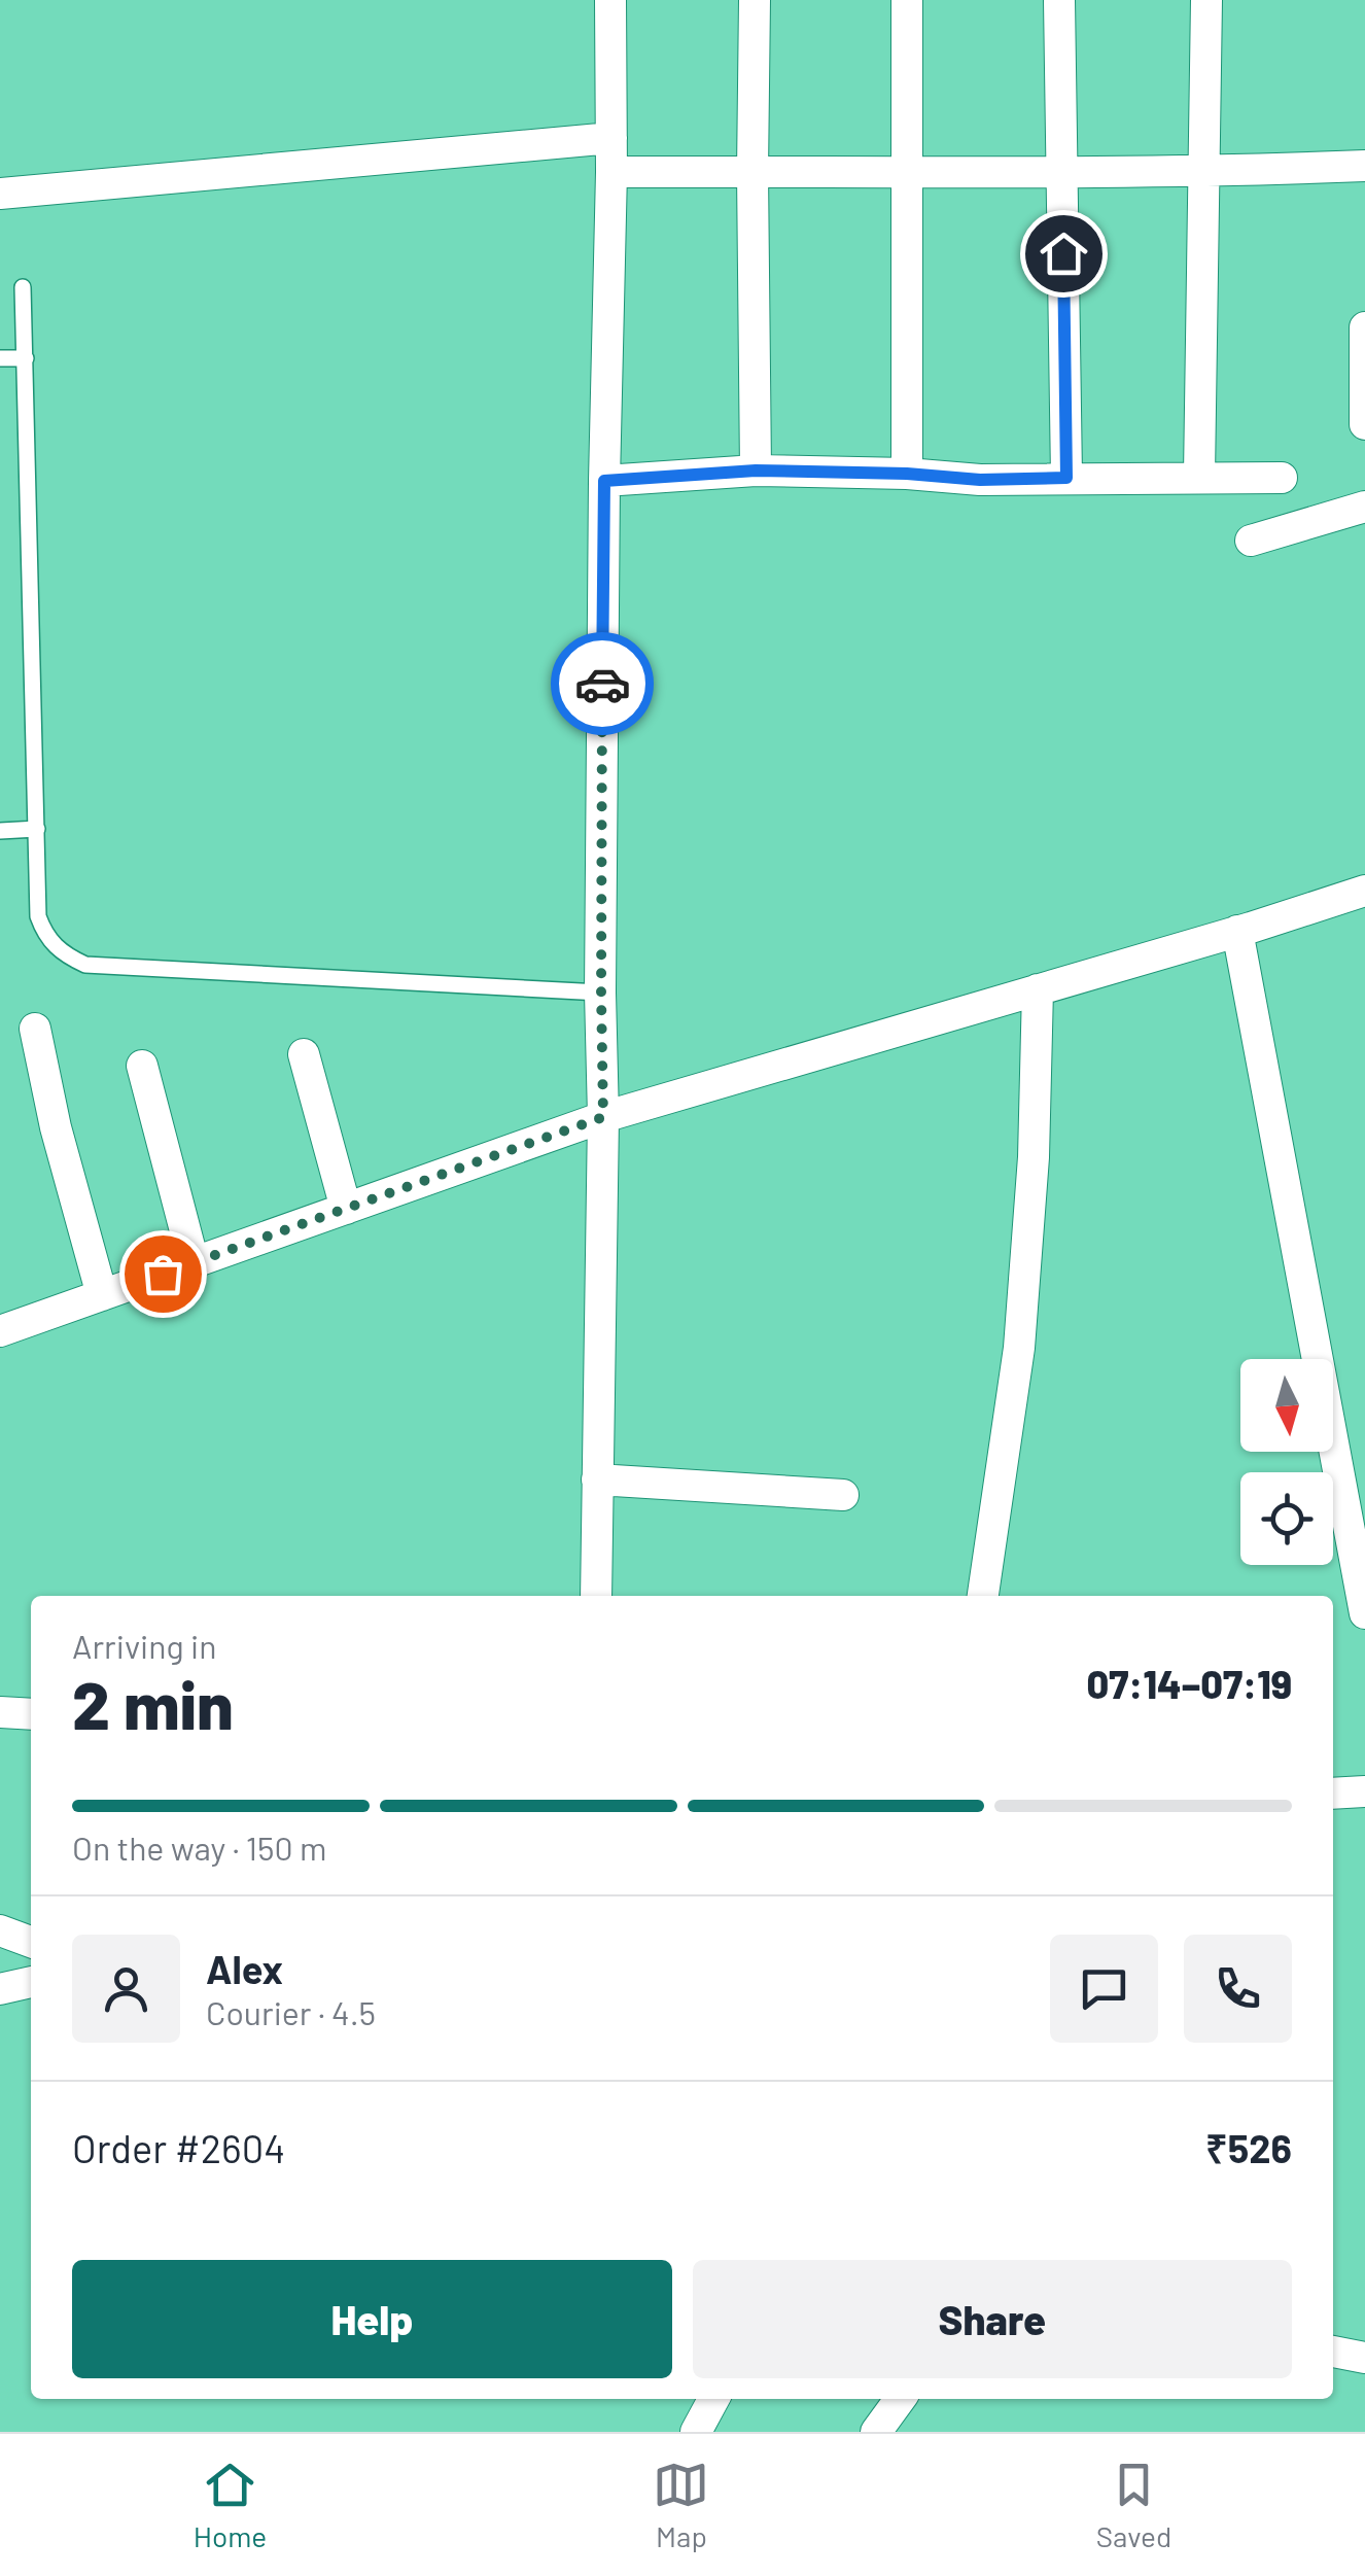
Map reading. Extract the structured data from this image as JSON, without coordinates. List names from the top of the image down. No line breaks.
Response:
{"north":"bottom","page":{"heading":["2 min","Arriving in","07:14–07:19"],"panel":["Alex","Courier · 4.5","Order #2604","₹526"],"bar":"On the way · 150 m","buttons":["Help","Share"],"tabs":["Home","Map","Saved"]}}
